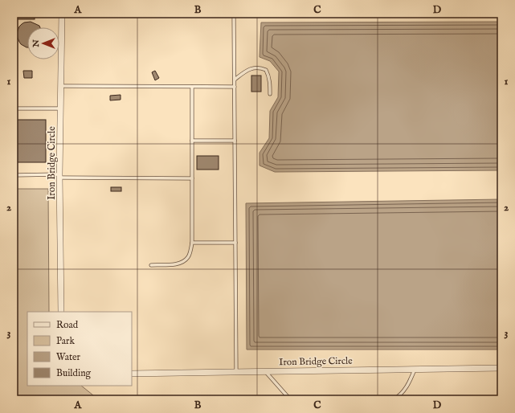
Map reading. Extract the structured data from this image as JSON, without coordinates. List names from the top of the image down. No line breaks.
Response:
{"streets":{"street":["Iron Bridge Circle"]},"legend":["Road","Park","Water","Building"],"north":"left","grid":{"columns":["A","B","C","D"],"rows":["1","2","3"]}}
